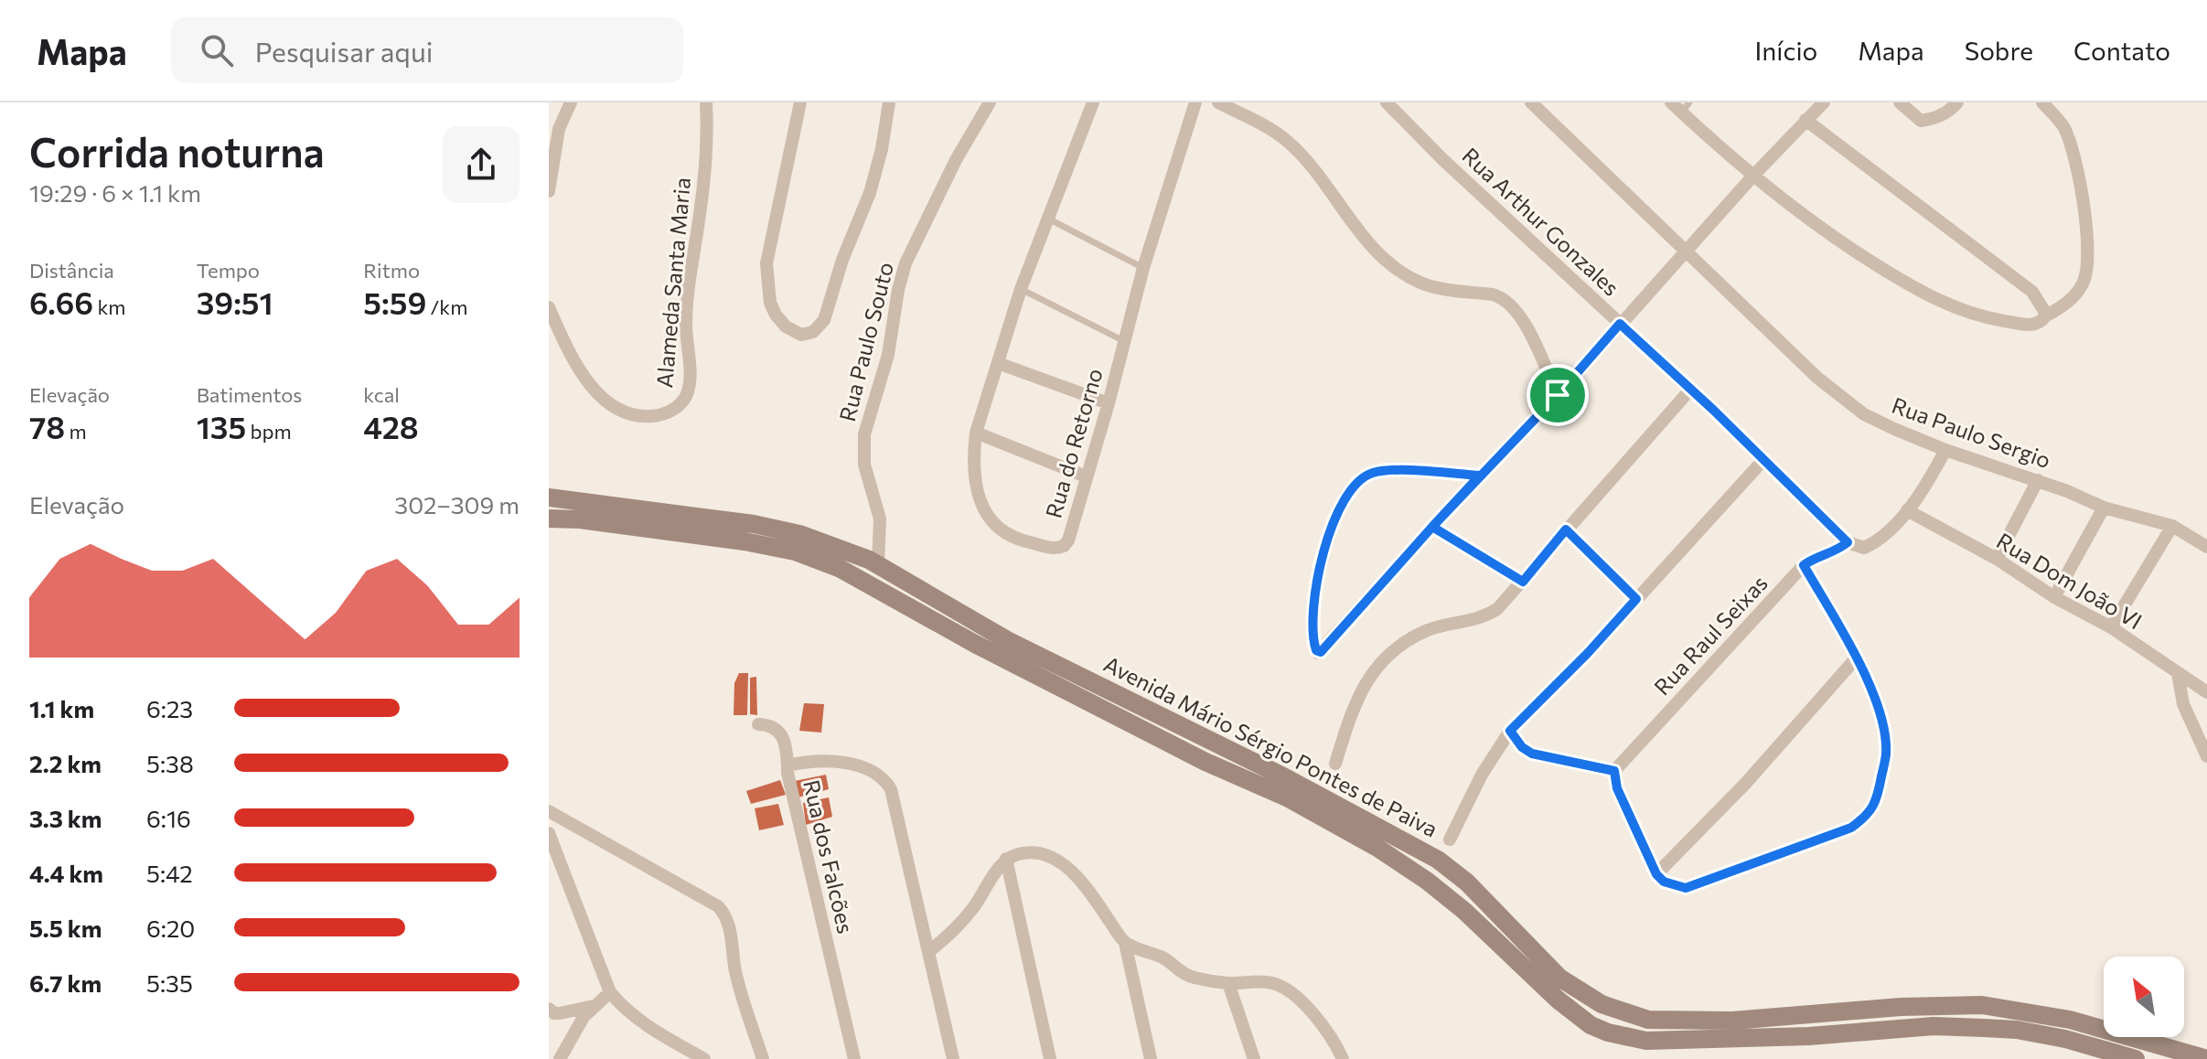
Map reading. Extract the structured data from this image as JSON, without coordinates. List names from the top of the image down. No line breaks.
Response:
{"streets":{"main road":["Avenida Mário Sérgio Pontes de Paiva"],"street":["Rua Arthur Gonzales","Alameda Santa Maria","Rua Paulo Souto","Rua Paulo Sergio","Rua do Retorno","Rua Dom João VI","Rua Raul Seixas","Rua dos Falcões"]},"crossings":[["Rua Arthur Gonzales","Rua Raul Seixas"],["Rua Paulo Souto","Avenida Mário Sérgio Pontes de Paiva"]],"north":"top left","page":{"header":"Mapa","search":"Pesquisar aqui","nav":["Início","Mapa","Sobre","Contato"],"heading":["Corrida noturna","19:29 · 6 × 1.1 km"],"stats":[["Distância","6.66 km"],["Tempo","39:51"],["Ritmo","5:59 /km"],["Elevação","78 m"],["Batimentos","135 bpm"],["kcal","428"]],"chart":["Elevação","302–309 m"],"list":[{"name":"1.1 km","note":"6:23"},{"name":"2.2 km","note":"5:38"},{"name":"3.3 km","note":"6:16"},{"name":"4.4 km","note":"5:42"},{"name":"5.5 km","note":"6:20"},{"name":"6.7 km","note":"5:35"}]}}
